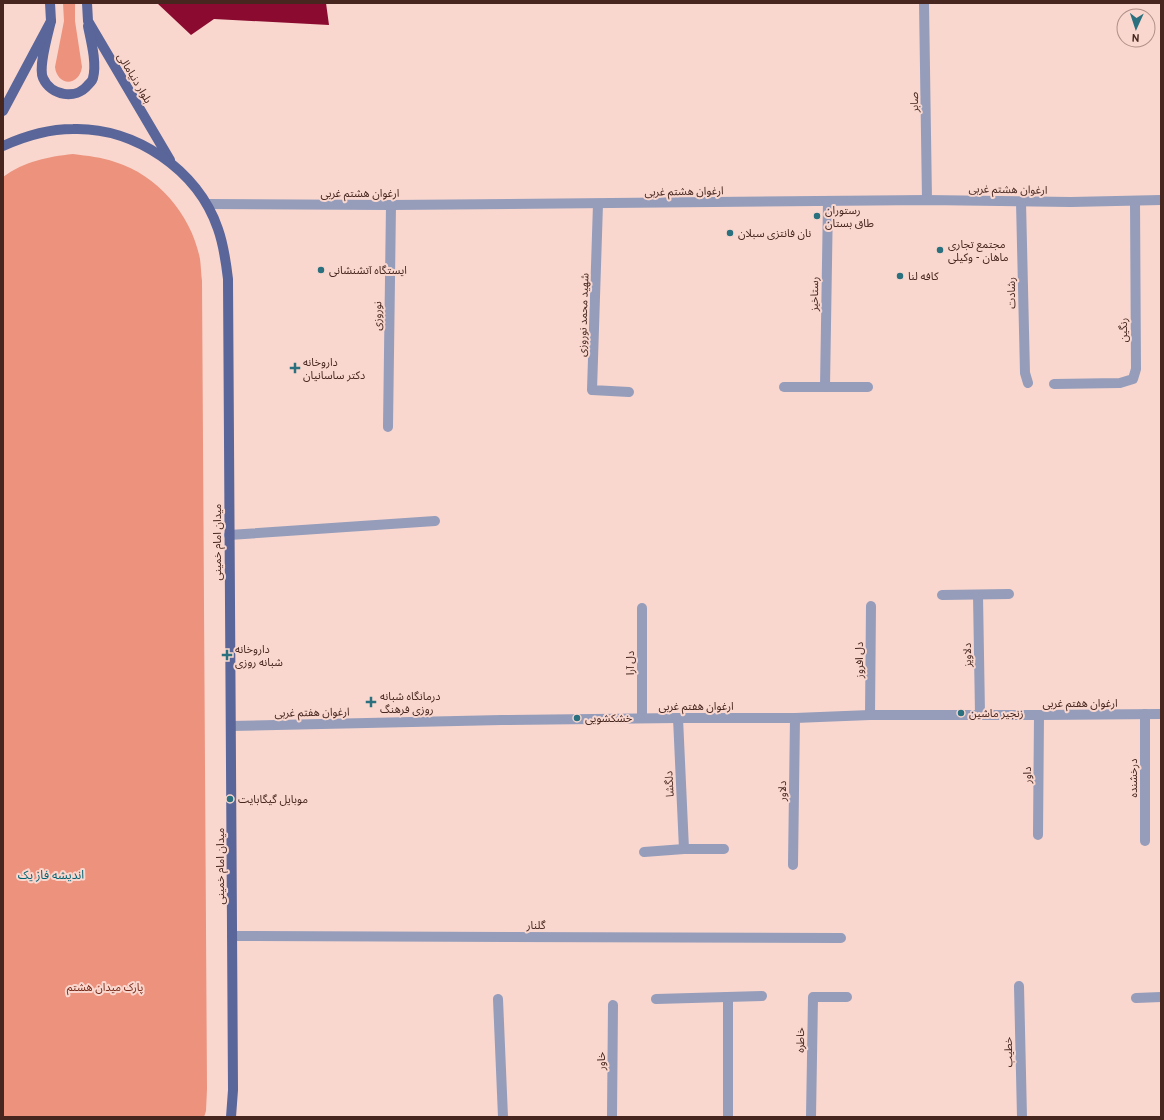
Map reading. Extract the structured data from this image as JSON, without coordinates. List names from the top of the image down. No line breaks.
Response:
{"streets":{"main road":["بلوار دنیامالی","میدان امام خمینی"],"street":["صابر","ارغوان هشتم غربی","رشادت","رستاخیز","شهید محمد نوروزی","نوروزی","رنگین","دلاویز","دل افروز","دل آرا","ارغوان هفتم غربی","داور","درخشنده","دلگشا","دلاور","گلنار","خاطره","خطیب","خاور"]},"crossings":[["بلوار دنیامالی","میدان امام خمینی"],["صابر","ارغوان هشتم غربی"],["ارغوان هشتم غربی","رشادت"],["ارغوان هشتم غربی","رستاخیز"],["ارغوان هشتم غربی","شهید محمد نوروزی"],["ارغوان هشتم غربی","نوروزی"],["ارغوان هشتم غربی","رنگین"],["ارغوان هشتم غربی","میدان امام خمینی"],["میدان امام خمینی","ارغوان هفتم غربی"],["میدان امام خمینی","گلنار"],["دلاویز","ارغوان هفتم غربی"],["دل افروز","ارغوان هفتم غربی"],["دل آرا","ارغوان هفتم غربی"],["ارغوان هفتم غربی","داور"],["ارغوان هفتم غربی","درخشنده"],["ارغوان هفتم غربی","دلگشا"],["ارغوان هفتم غربی","دلاور"]],"districts":["اندیشه فاز یک"],"parks":["پارک میدان هشتم"],"places":{"other":["رستوران طاق بستان","نان فانتزی سبلان","مجتمع تجاری ماهان - وکیلی","ایستگاه آتشنشانی","کافه لنا","زنجیر ماشین","خشکشویی","موبایل گیگابایت"],"health":["داروخانه دکتر ساسانیان","داروخانه شبانه روزی","درمانگاه شبانه روزی فرهنگ"]},"north":"bottom"}
